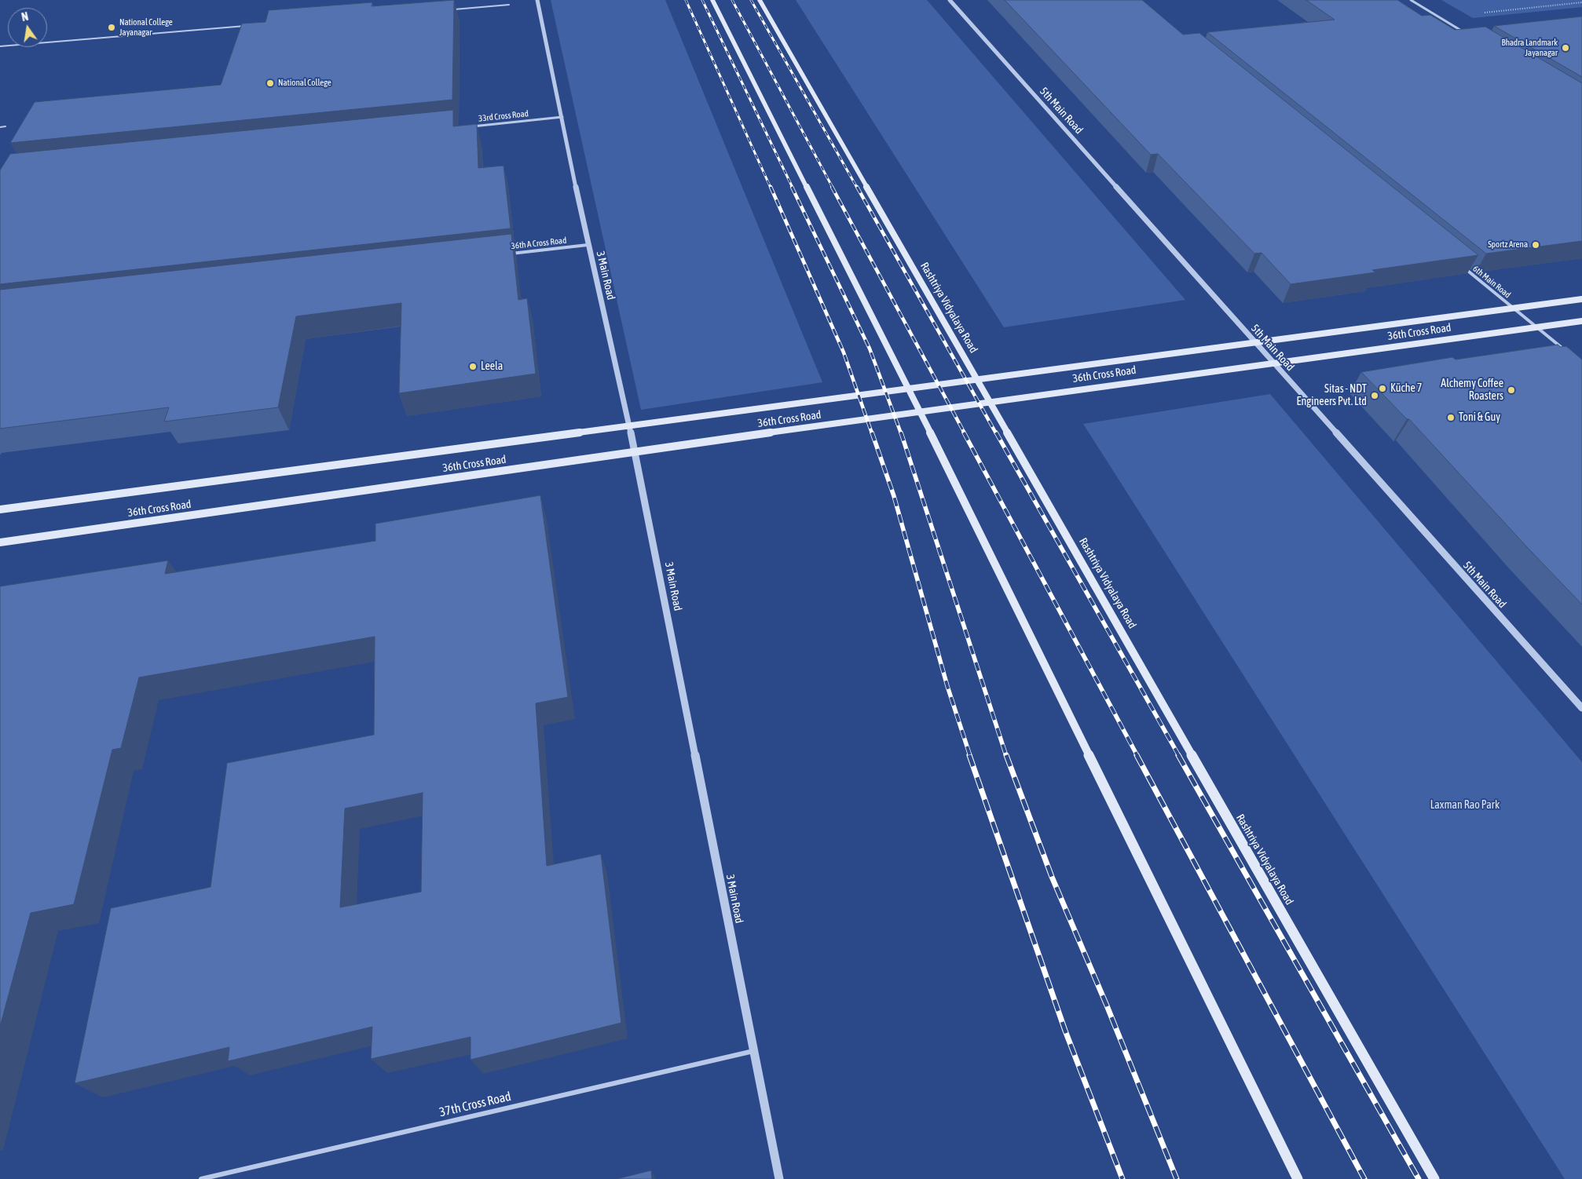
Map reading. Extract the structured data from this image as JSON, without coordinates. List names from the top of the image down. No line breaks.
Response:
{"streets":{"main road":["Rashtriya Vidyalaya Road","36th Cross Road"],"street":["5th Main Road","33rd Cross Road","36th A Cross Road","3 Main Road","6th Main Road","37th Cross Road"]},"crossings":[["5th Main Road","36th Cross Road"],["33rd Cross Road","3 Main Road"],["36th A Cross Road","3 Main Road"],["3 Main Road","36th Cross Road"],["3 Main Road","37th Cross Road"],["6th Main Road","36th Cross Road"],["Rashtriya Vidyalaya Road","36th Cross Road"]],"parks":["Laxman Rao Park"],"places":["National College Jayanagar","Bhadra Landmark Jayanagar","National College","Sportz Arena","Leela","Küche 7","Alchemy Coffee Roasters","Sitas - NDT Engineers Pvt. Ltd","Toni & Guy"],"north":"top"}
